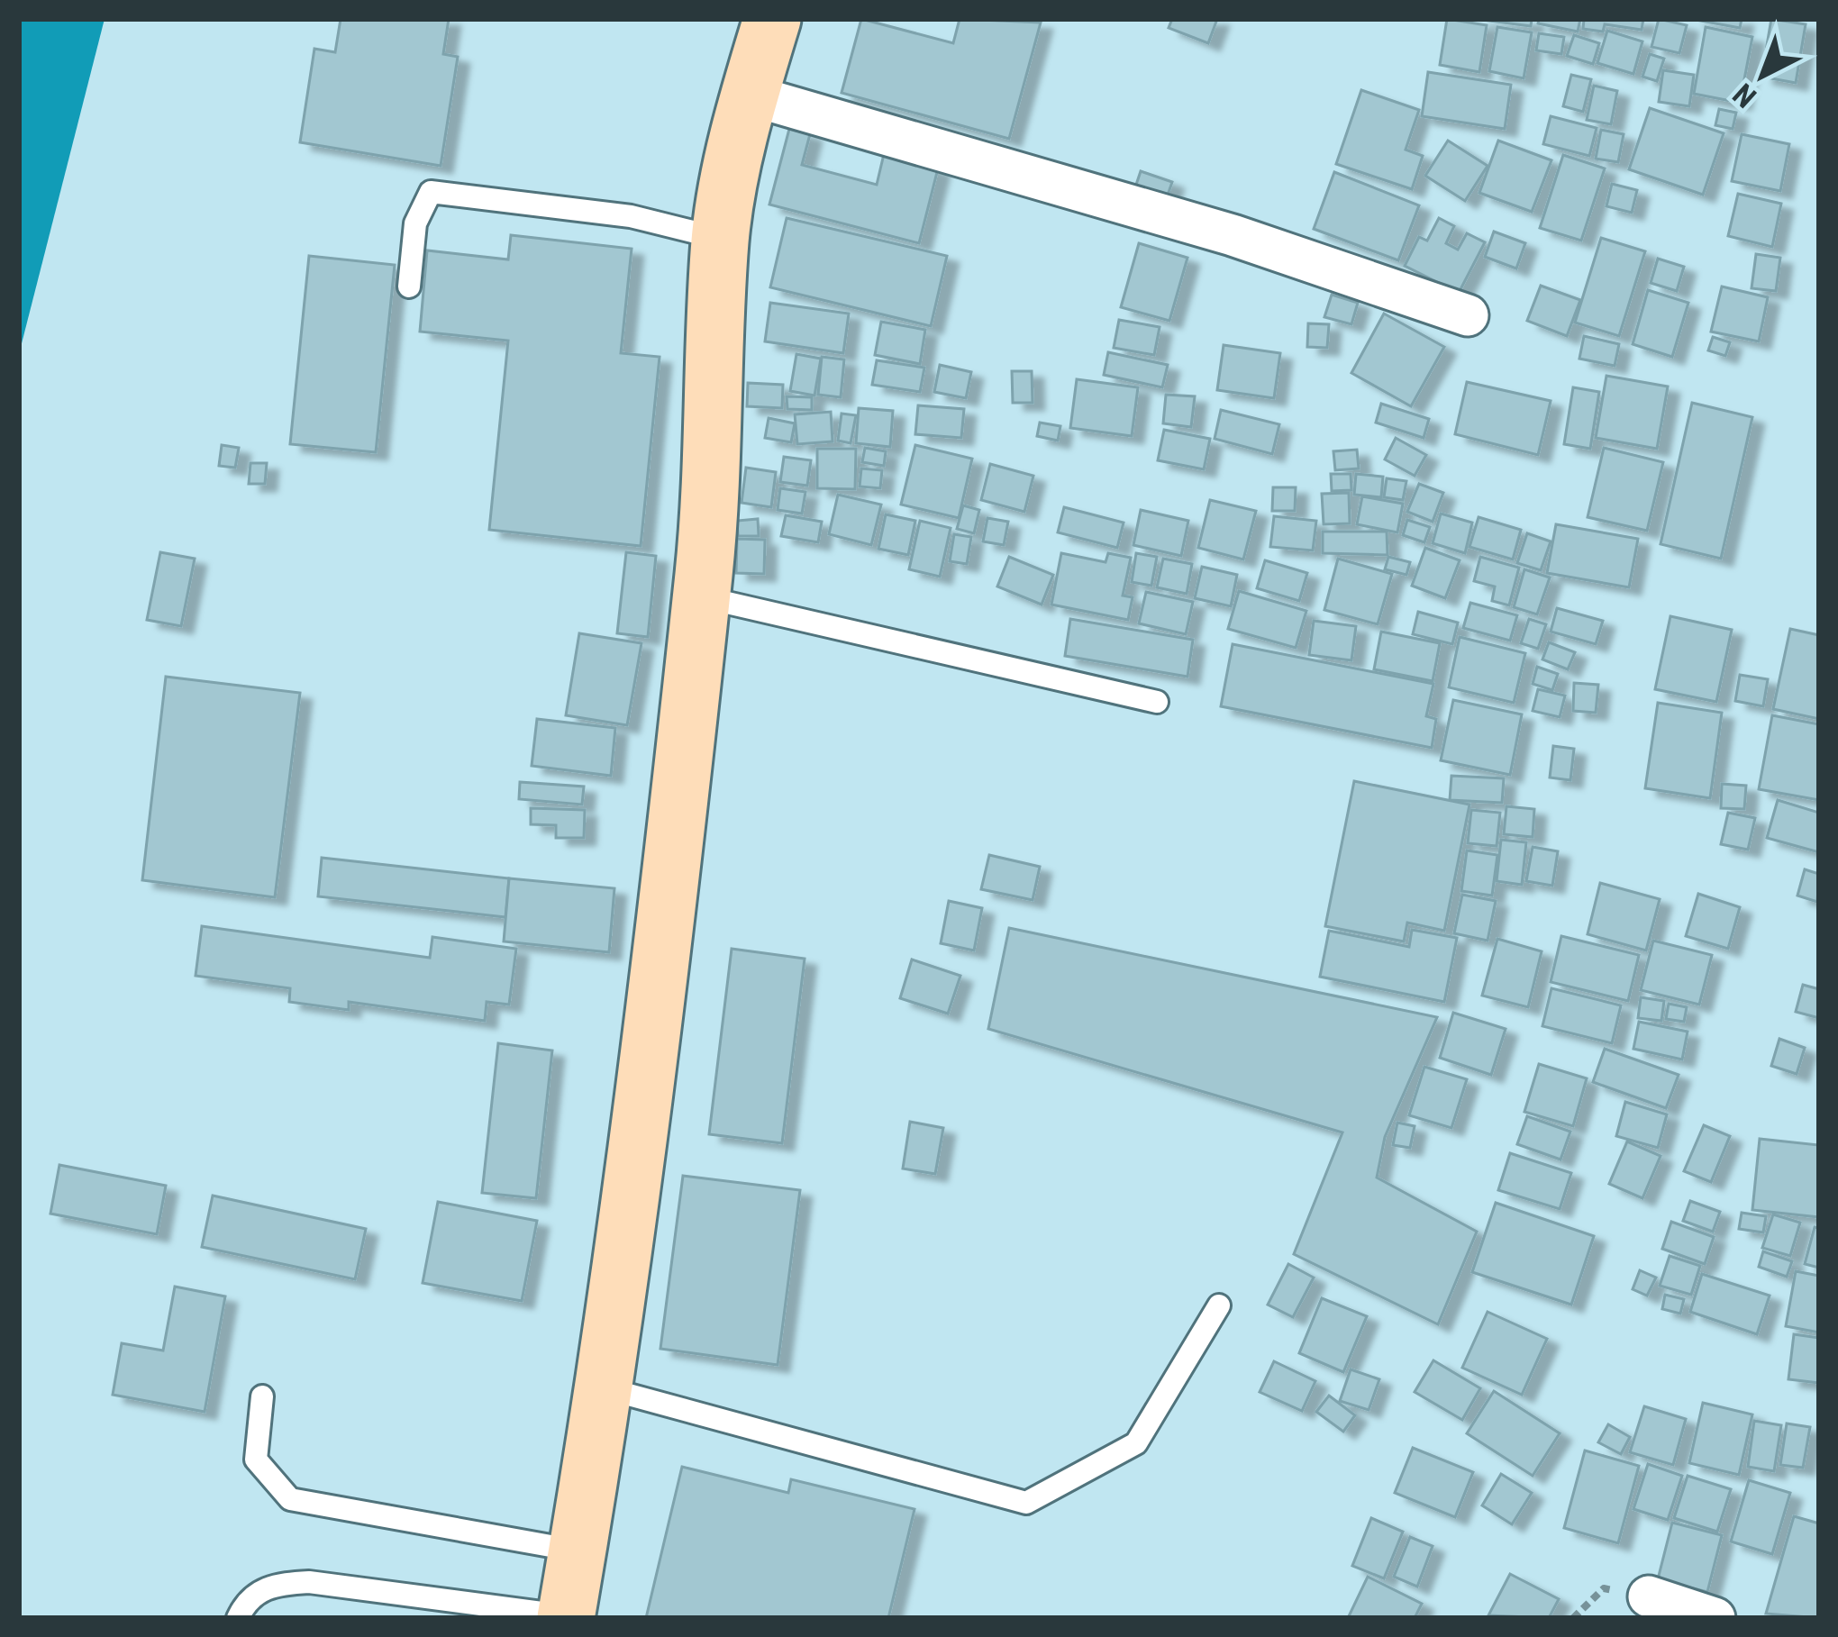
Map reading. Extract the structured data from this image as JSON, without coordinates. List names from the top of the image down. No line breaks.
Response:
{"north":"bottom left"}
